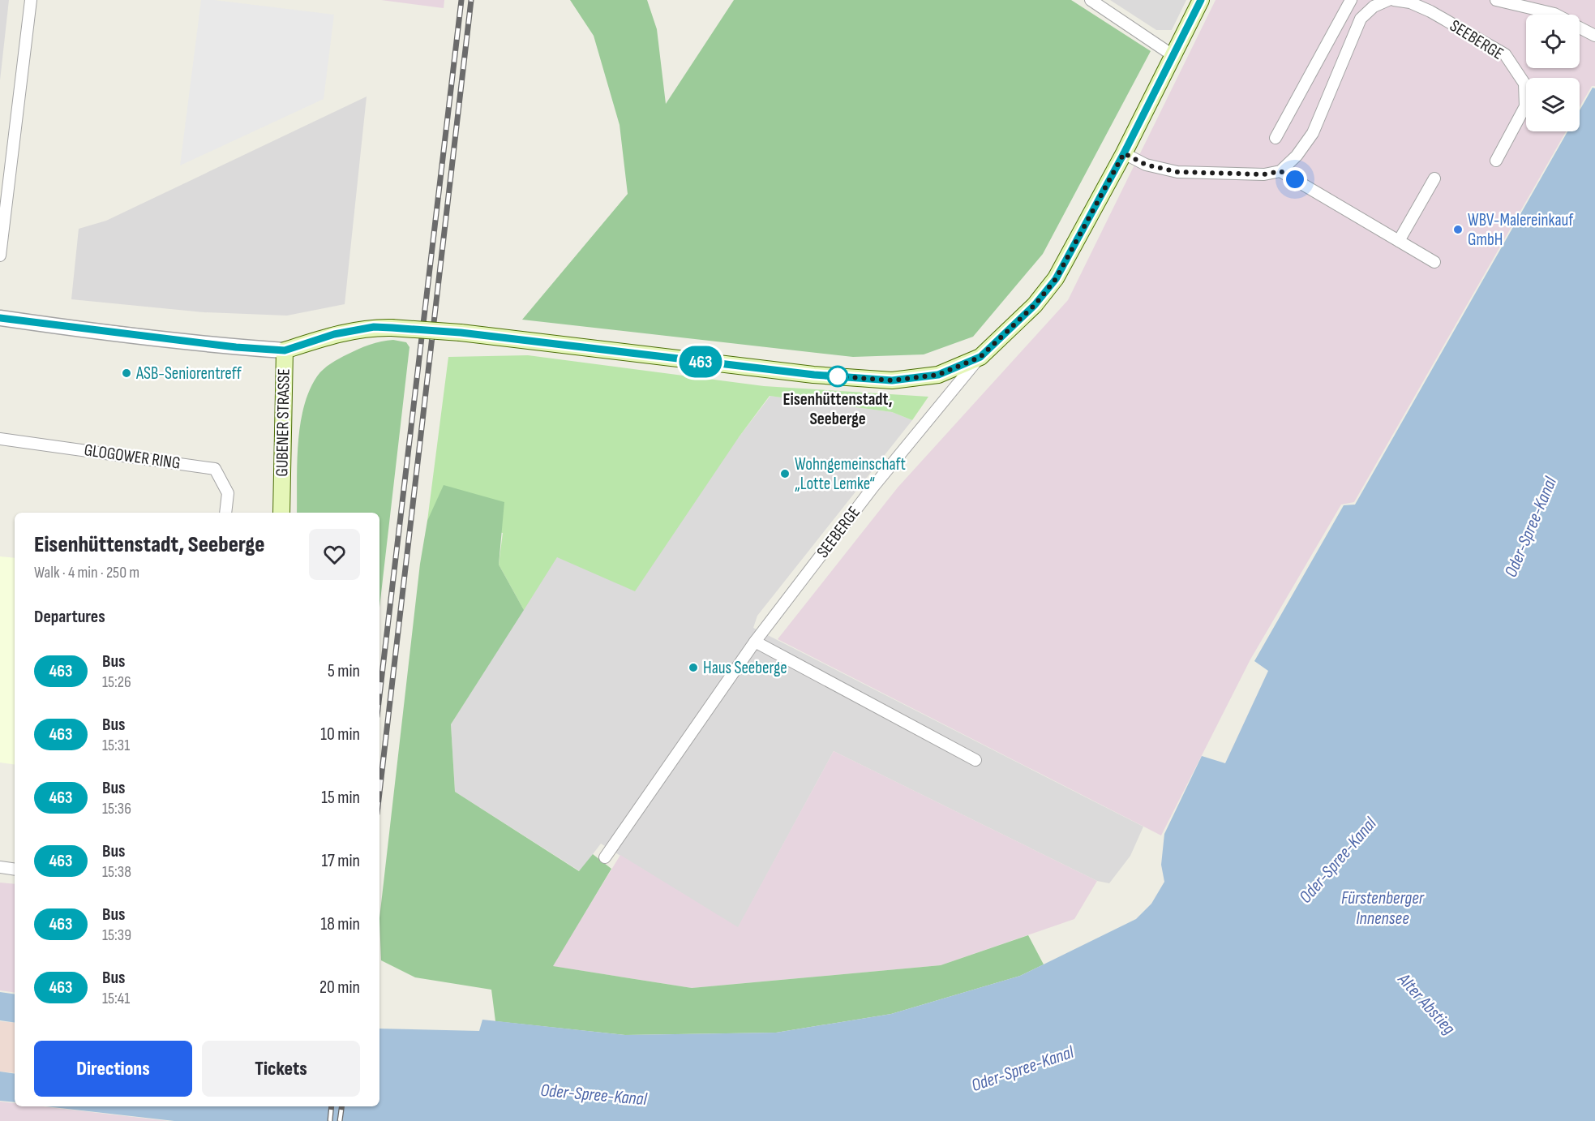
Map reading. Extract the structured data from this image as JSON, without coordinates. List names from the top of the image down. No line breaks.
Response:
{"streets":{"main road":["GUBENER STRASSE"],"street":["SEEBERGE","GLOGOWER RING"]},"crossings":[["SEEBERGE","GUBENER STRASSE"]],"water":["Oder-Spree-Kanal","Fürstenberger Innensee","Alter Abstieg"],"places":["WBV-Malereinkauf GmbH","ASB-Seniorentreff","Eisenhüttenstadt, Seeberge","Wohngemeinschaft „Lotte Lemke“","Haus Seeberge"],"lines":["bus line 463"],"page":{"on_map":"463","heading":[["Eisenhüttenstadt, Seeberge","Walk · 4 min · 250 m"],"Departures"],"list":[{"mark":"463","name":"Bus","note":"15:26","value":"5 min"},{"mark":"463","name":"Bus","note":"15:31","value":"10 min"},{"mark":"463","name":"Bus","note":"15:36","value":"15 min"},{"mark":"463","name":"Bus","note":"15:38","value":"17 min"},{"mark":"463","name":"Bus","note":"15:39","value":"18 min"},{"mark":"463","name":"Bus","note":"15:41","value":"20 min"}],"buttons":["Directions","Tickets"]}}
